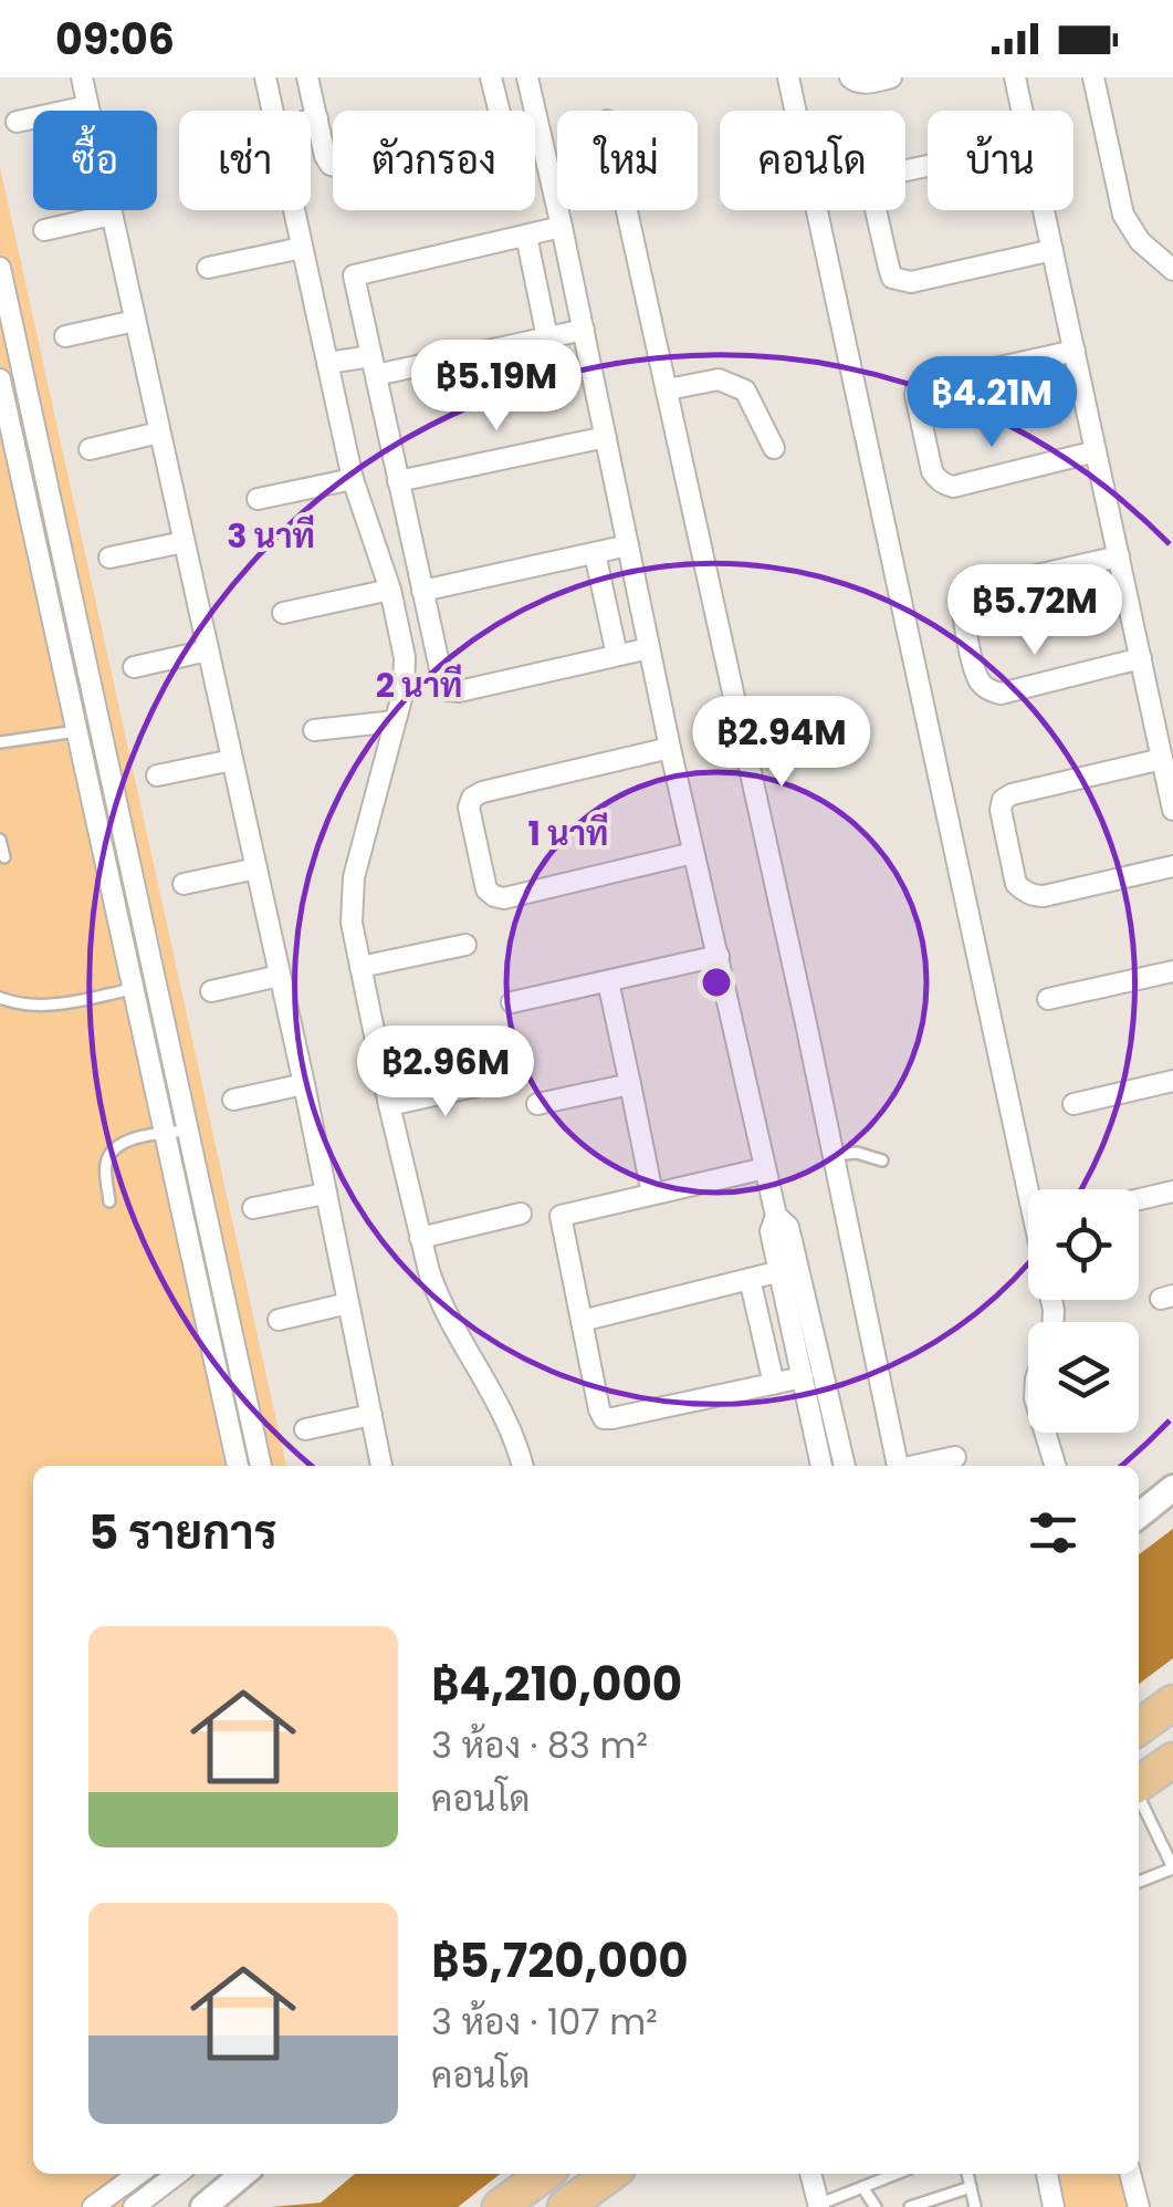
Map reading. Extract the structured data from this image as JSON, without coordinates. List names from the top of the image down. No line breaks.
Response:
{"page":{"status":"09:06","chip":["ซื้อ","เช่า","ตัวกรอง","ใหม่","คอนโด","บ้าน"],"price":["฿5.19M","฿4.21M","฿5.72M","฿2.94M","฿2.96M"],"heading":"5 รายการ","list":[{"name":"฿4,210,000","note":"3 ห้อง · 83 m² · คอนโด"},{"name":"฿5,720,000","note":"3 ห้อง · 107 m² · คอนโด"}]},"rings":["3 นาที","2 นาที","1 นาที"]}
